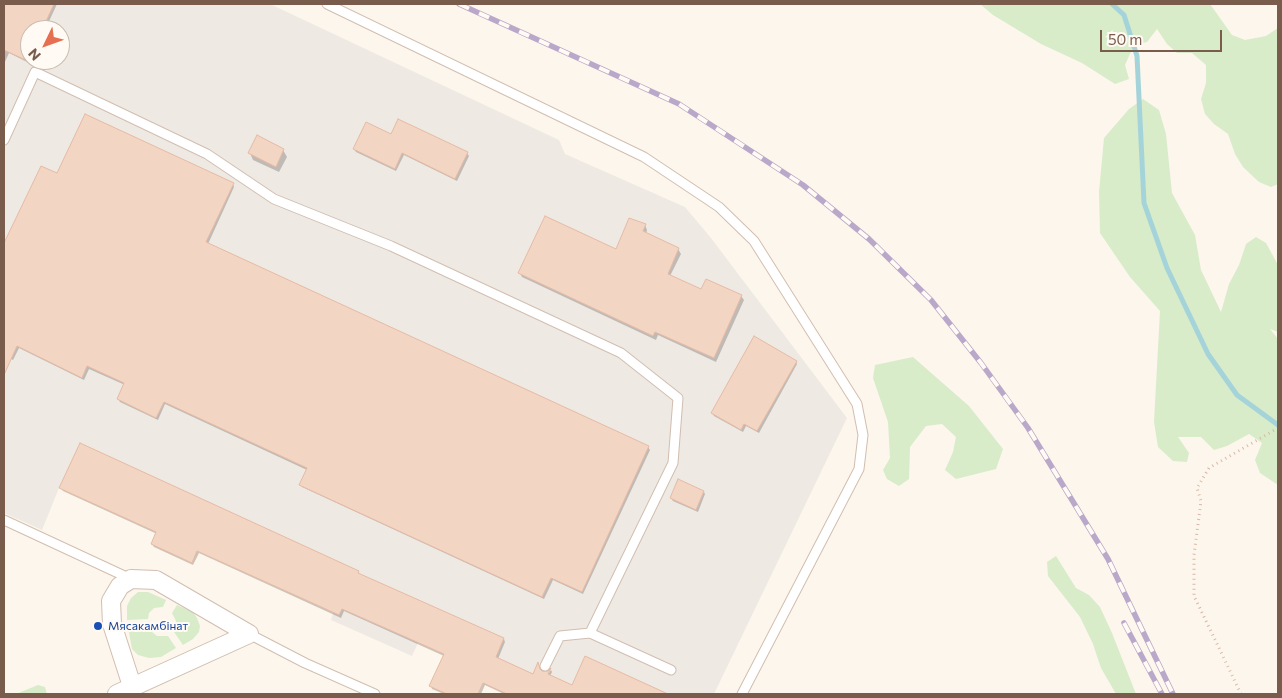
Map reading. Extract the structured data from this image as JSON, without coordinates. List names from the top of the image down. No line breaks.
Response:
{"places":["Мясакамбінат"],"scale_bar":"50 m","north":"bottom left"}
